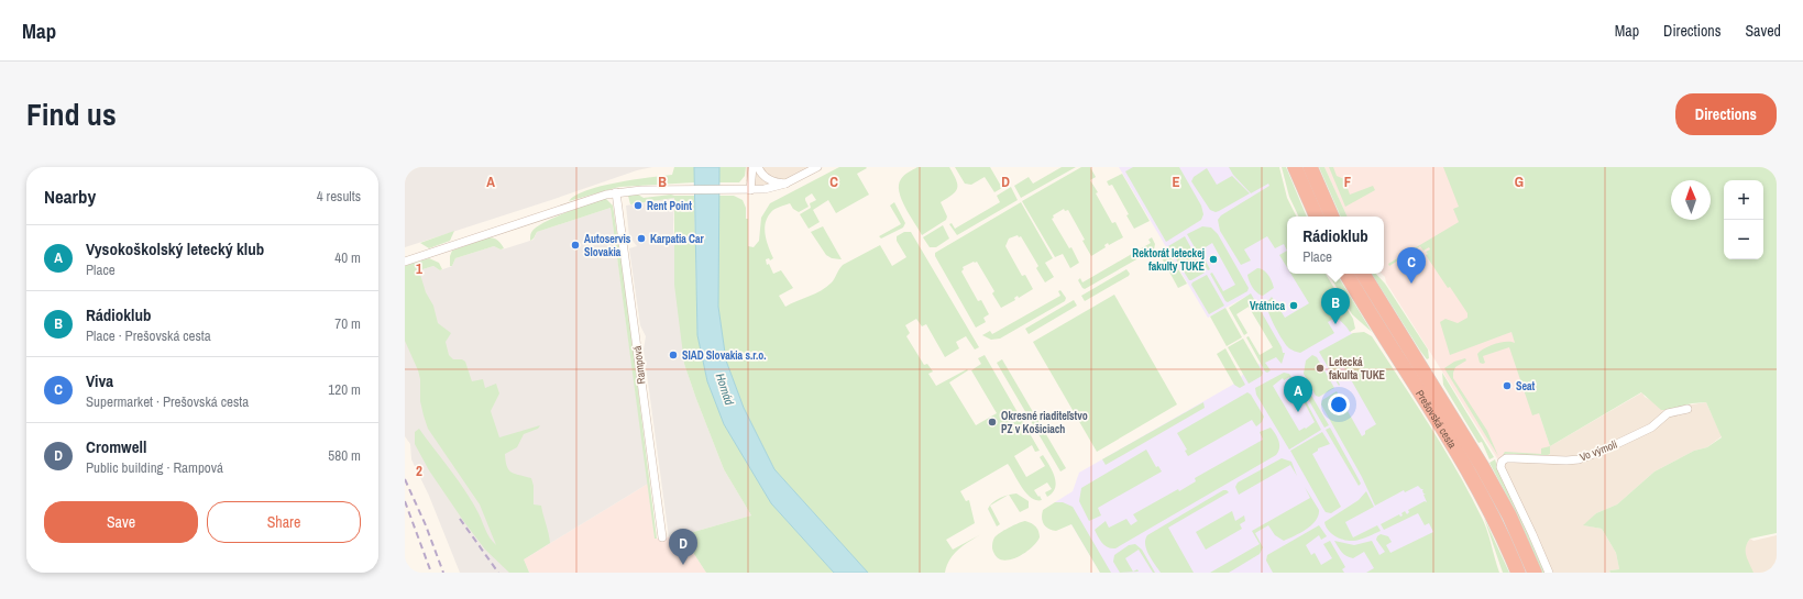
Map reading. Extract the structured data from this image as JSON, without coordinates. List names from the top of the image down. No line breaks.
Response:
{"streets":{"highway":["Prešovská cesta"],"street":["Rampová","Vo výmoli"]},"water":["Hornád"],"places":["Rent Point","Karpatia Car","Autoservis Slovakia","Rektorát leteckej fakulty TUKE","Vrátnica","SIAD Slovakia s.r.o.","Letecká fakulta TUKE","Seat","Okresné riaditeľstvo PZ v Košiciach"],"north":"top","page":{"header":"Map","nav":["Map","Directions","Saved"],"title":"Find us","buttons":["Directions",["Save","Share"]],"heading":["Nearby","4 results"],"map_buttons":["+","−"],"popup":["Rádioklub","Place"],"list":[{"mark":"A","name":"Vysokoškolský letecký klub","note":"Place","value":"40 m"},{"mark":"B","name":"Rádioklub","note":"Place · Prešovská cesta","value":"70 m"},{"mark":"C","name":"Viva","note":"Supermarket · Prešovská cesta","value":"120 m"},{"mark":"D","name":"Cromwell","note":"Public building · Rampová","value":"580 m"}],"pins":["C","B","A","D"]},"grid":{"columns":["A","B","C","D","E","F","G"],"rows":["1","2"]}}
